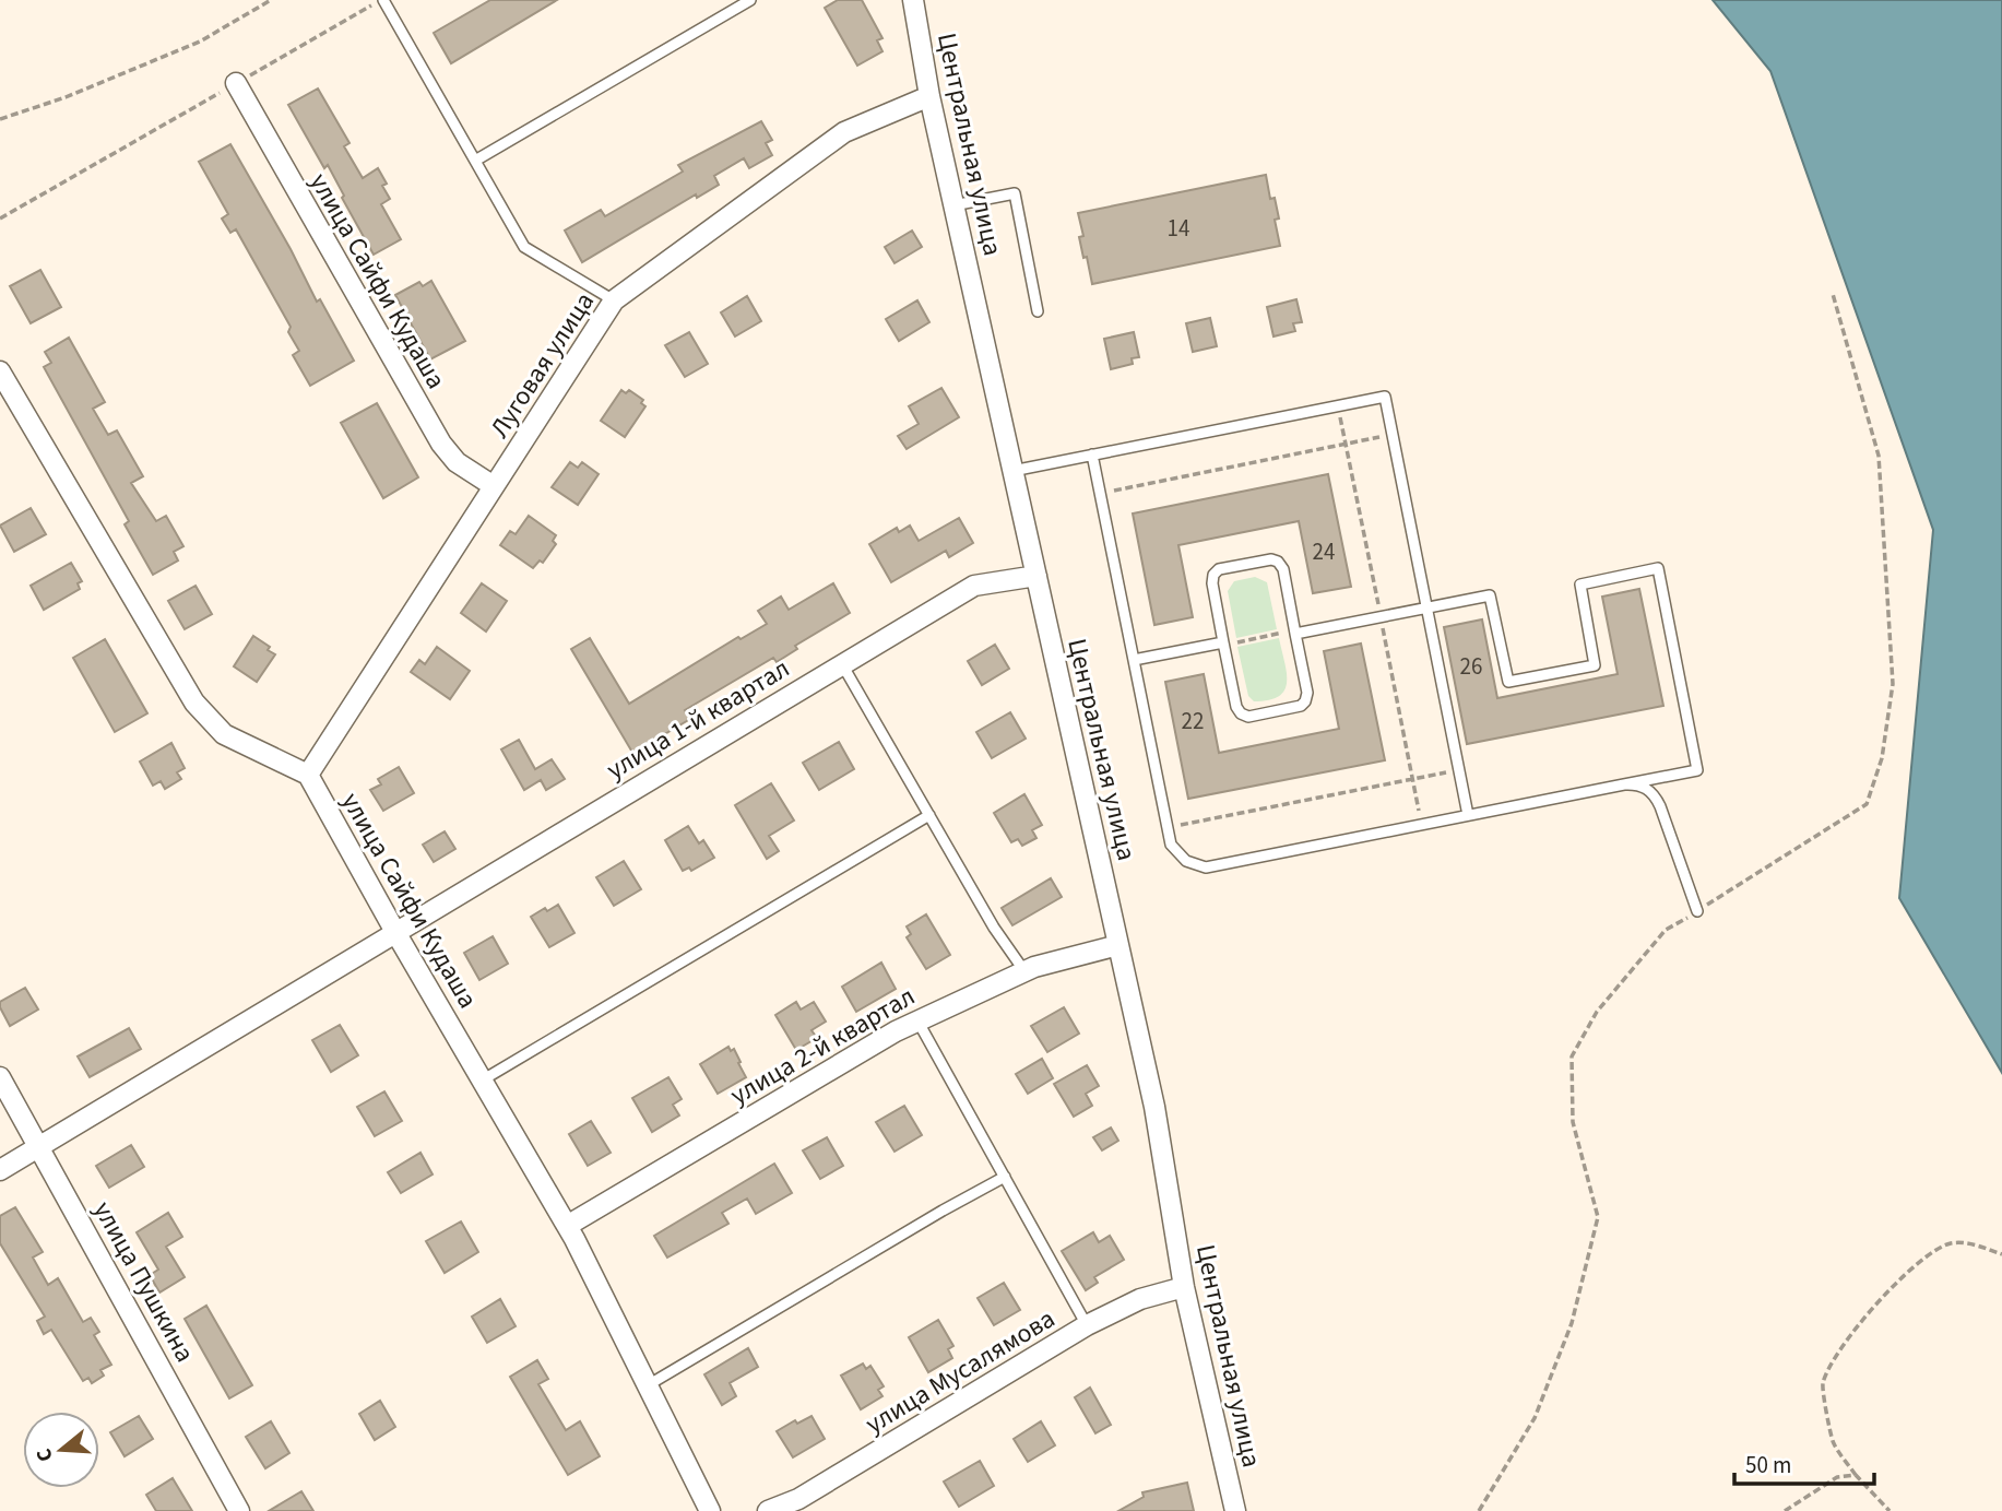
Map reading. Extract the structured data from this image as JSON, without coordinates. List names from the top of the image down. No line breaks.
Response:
{"streets":{"street":["Центральная улица","улица Сайфи Кудаша","Луговая улица","улица 1-й квартал","улица 2-й квартал","улица Пушкина","улица Мусалямова"]},"crossings":[["Центральная улица","Луговая улица"],["Центральная улица","улица 1-й квартал"],["Центральная улица","улица 2-й квартал"],["Центральная улица","улица Мусалямова"],["улица Сайфи Кудаша","Луговая улица"],["улица Сайфи Кудаша","улица 1-й квартал"],["улица Сайфи Кудаша","улица 2-й квартал"],["улица 1-й квартал","улица Пушкина"]],"house_numbers":["14","24","26","22"],"scale_bar":"50 m","north":"left"}
